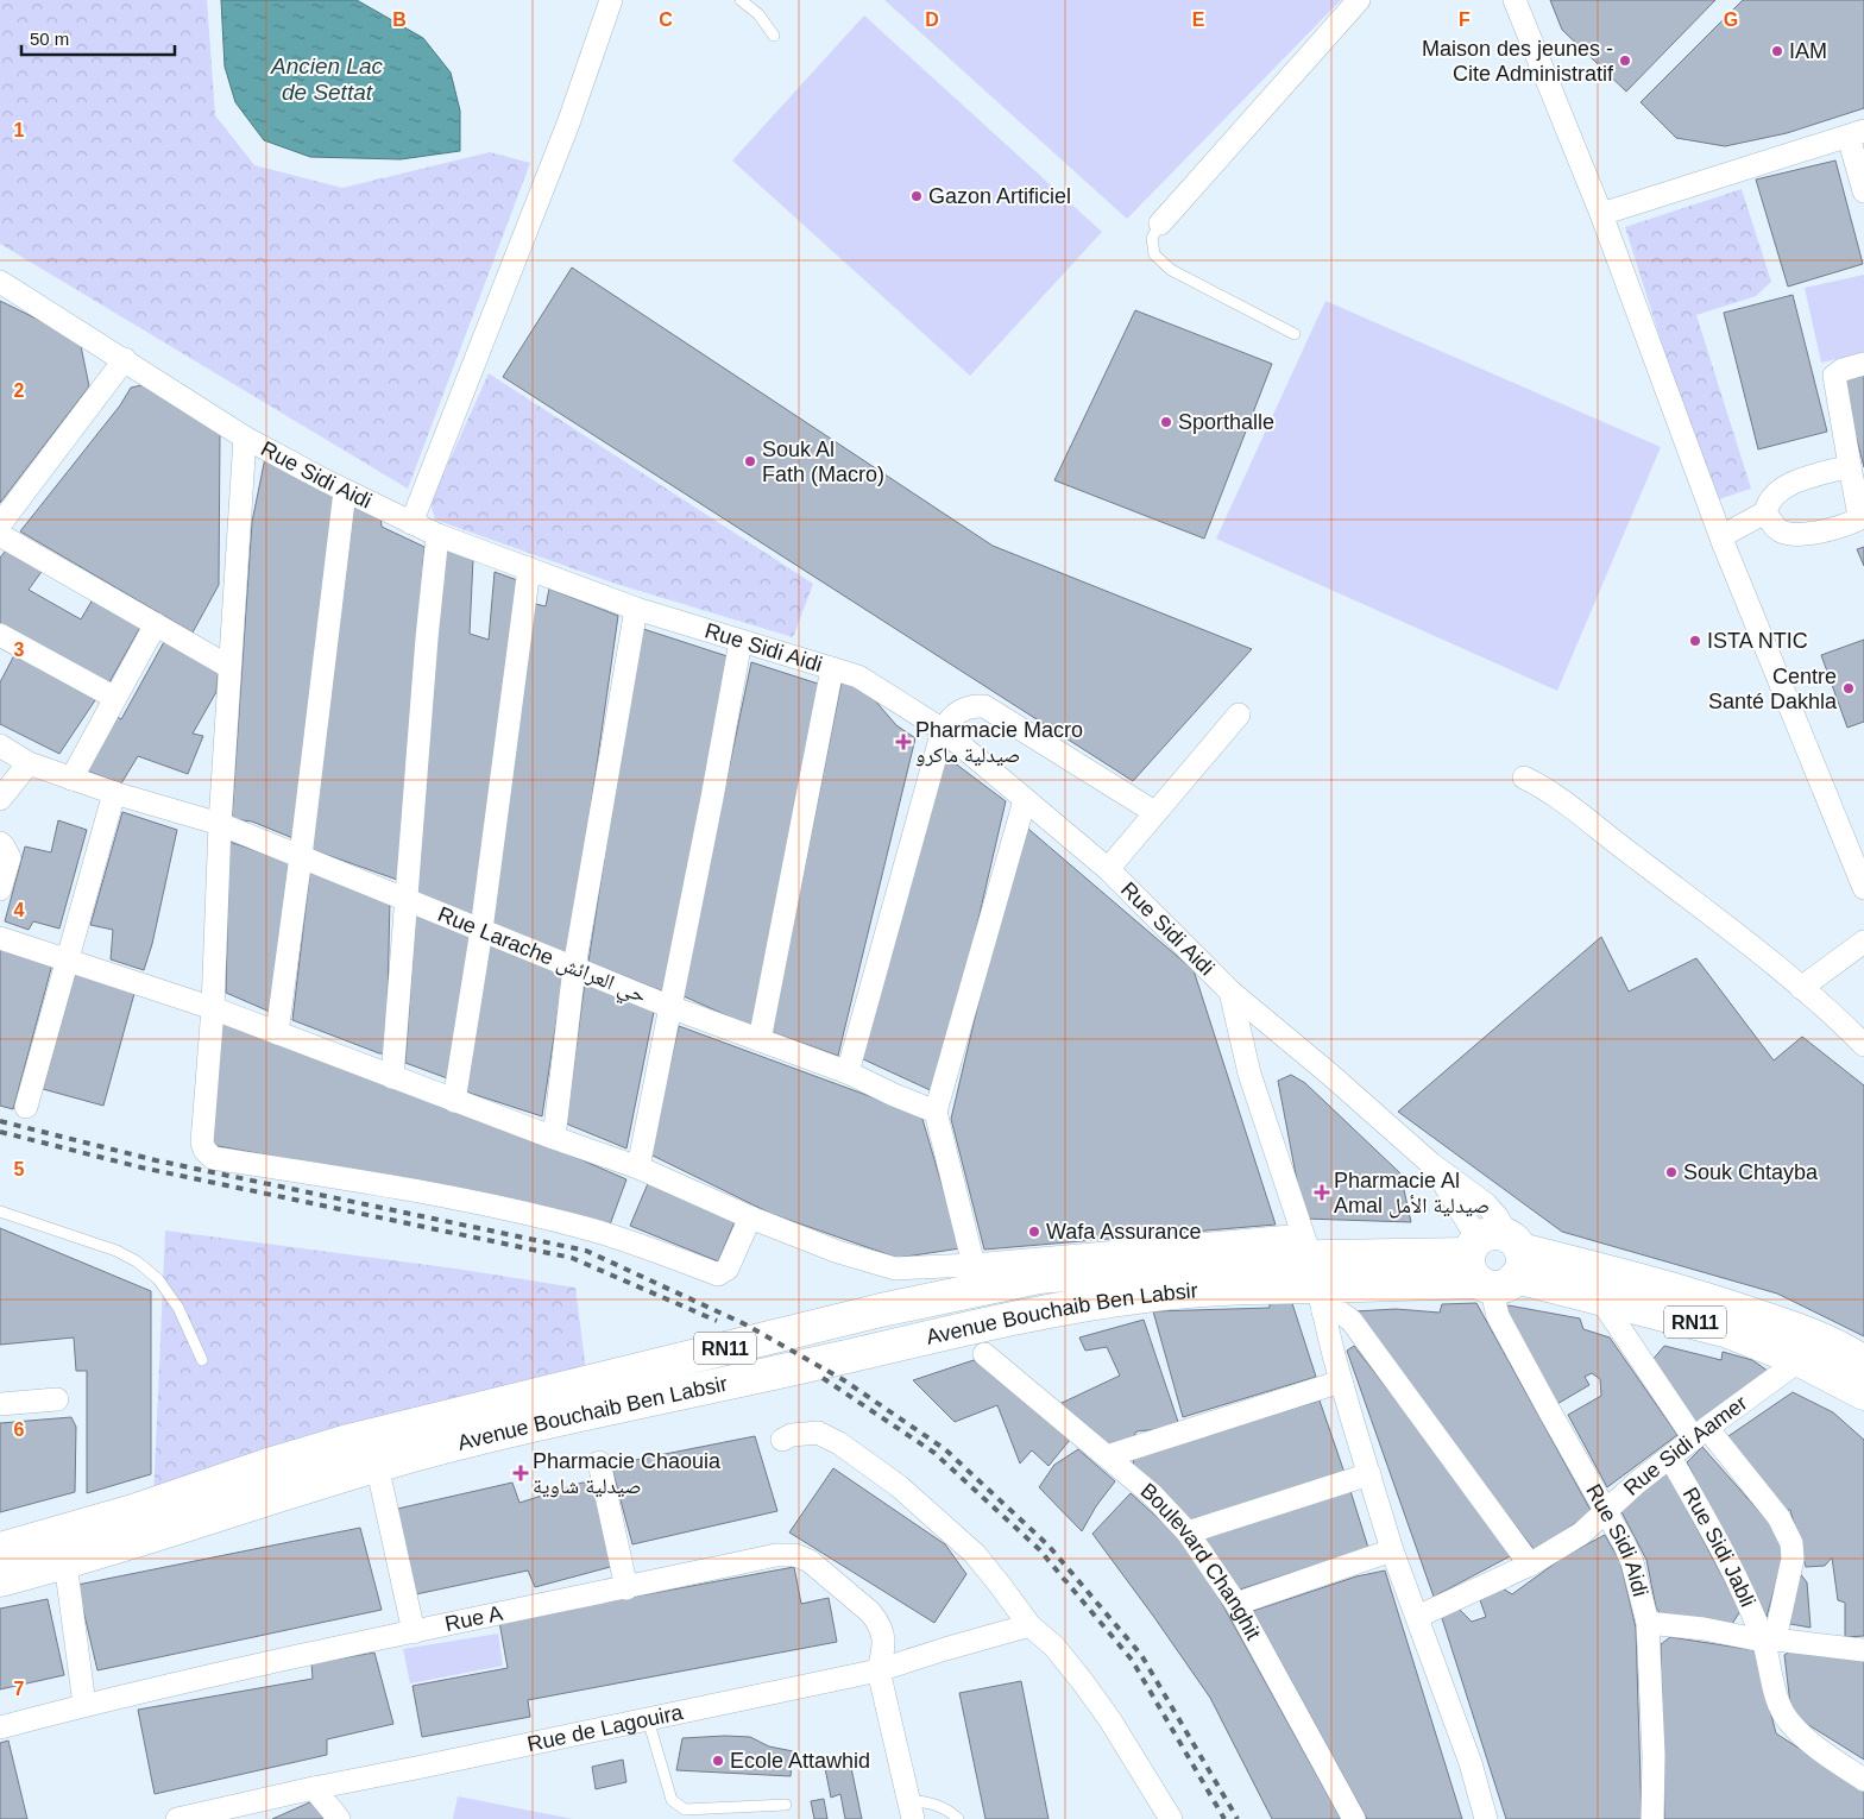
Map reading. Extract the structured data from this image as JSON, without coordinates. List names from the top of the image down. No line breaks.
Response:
{"streets":{"main road":["Avenue Bouchaib Ben Labsir","RN11"],"street":["Rue Sidi Aidi","Rue Larache حي العرائش","Rue Sidi Aamer","Rue Sidi Jabli","Boulevard Changhit","Rue A","Rue de Lagouira"]},"crossings":[["Rue Sidi Aidi","Avenue Bouchaib Ben Labsir"],["Rue Sidi Aidi","Rue Sidi Aamer"],["Rue Sidi Aidi","Rue Sidi Jabli"],["Avenue Bouchaib Ben Labsir","Rue Sidi Aamer"],["Rue Sidi Aamer","Rue Sidi Jabli"],["Rue A","Rue de Lagouira"]],"water":["Ancien Lac de Settat"],"places":{"other":["IAM","Maison des jeunes - Cite Administratif","Gazon Artificiel","Sporthalle","Souk Al Fath (Macro)","ISTA NTIC","Centre Santé Dakhla","Souk Chtayba","Wafa Assurance","Ecole Attawhid"],"health":["Pharmacie Macro صيدلية ماكرو","Pharmacie Al Amal صيدلية الأمل","Pharmacie Chaouia صيدلية شاوية"]},"scale_bar":"50 m","grid":{"columns":["B","C","D","E","F","G"],"rows":["1","2","3","4","5","6","7"]}}
